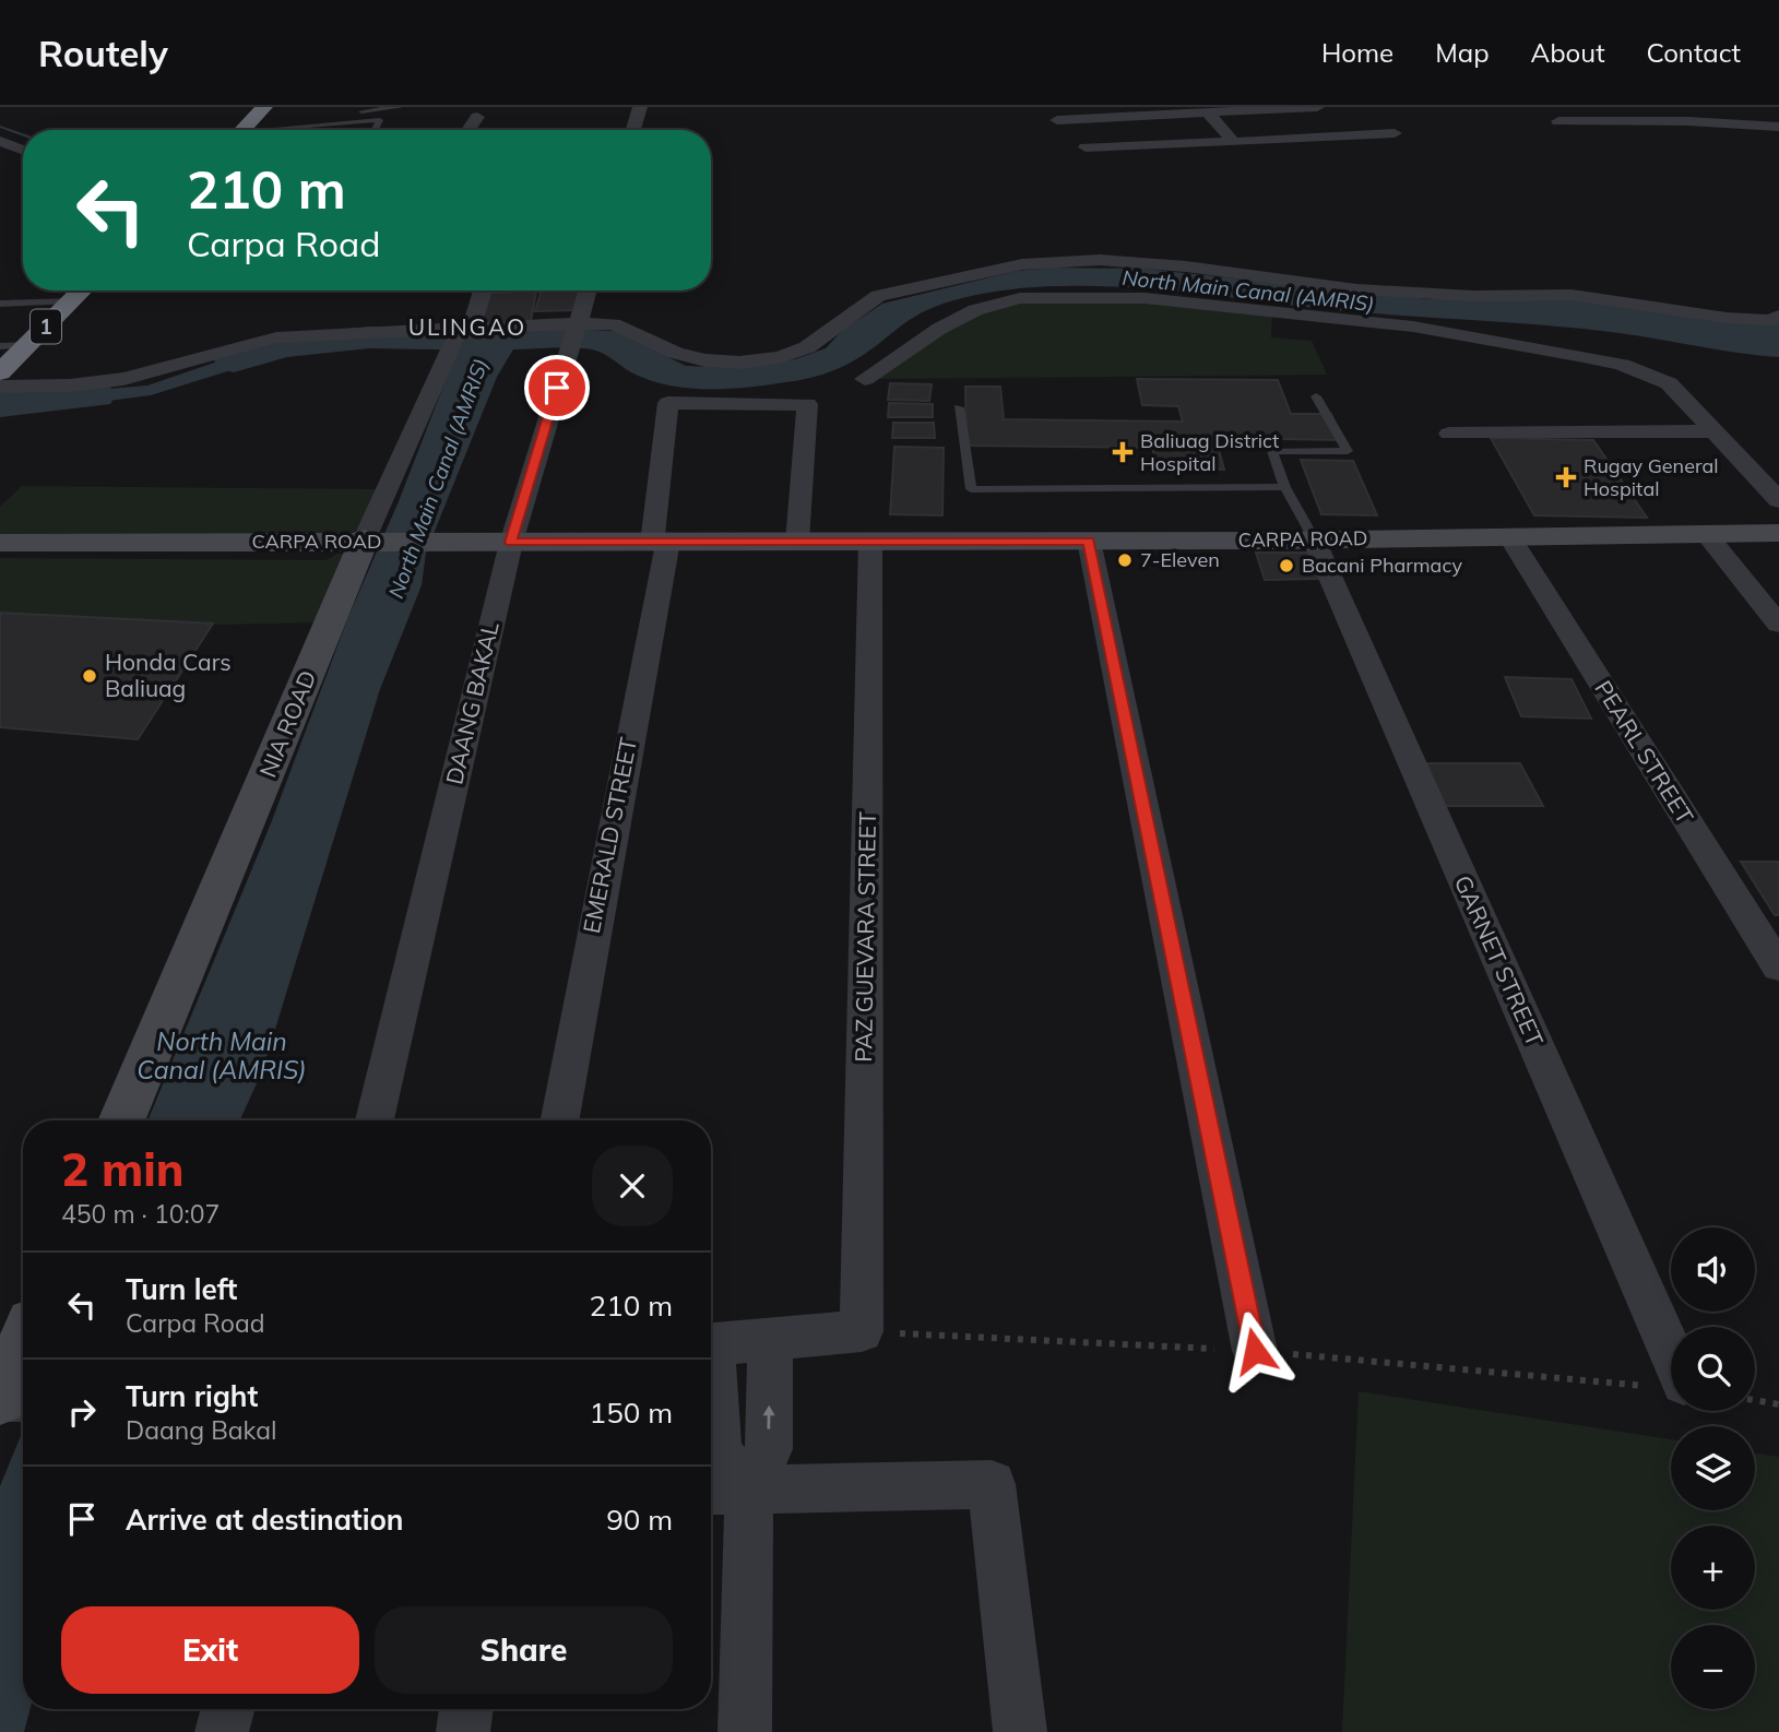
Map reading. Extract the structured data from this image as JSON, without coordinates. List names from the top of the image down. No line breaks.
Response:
{"streets":{"highway":["1"],"street":["CARPA ROAD","DAANG BAKAL","NIA ROAD","PEARL STREET","EMERALD STREET","PAZ GUEVARA STREET","GARNET STREET"]},"crossings":[["CARPA ROAD","DAANG BAKAL"],["CARPA ROAD","NIA ROAD"],["CARPA ROAD","PEARL STREET"],["CARPA ROAD","EMERALD STREET"],["CARPA ROAD","PAZ GUEVARA STREET"],["CARPA ROAD","GARNET STREET"]],"districts":["ULINGAO"],"water":["North Main Canal (AMRIS)"],"places":{"health":["Baliuag District Hospital","Rugay General Hospital"],"other":["7-Eleven","Bacani Pharmacy","Honda Cars Baliuag"]},"page":{"header":"Routely","nav":["Home","Map","About","Contact"],"turn":["210 m","Carpa Road"],"heading":["2 min","450 m · 10:07"],"map_buttons":["+","−"],"list":[{"name":"Turn left","note":"Carpa Road","value":"210 m"},{"name":"Turn right","note":"Daang Bakal","value":"150 m"},{"name":"Arrive at destination","value":"90 m"}],"buttons":["Exit","Share"]}}
